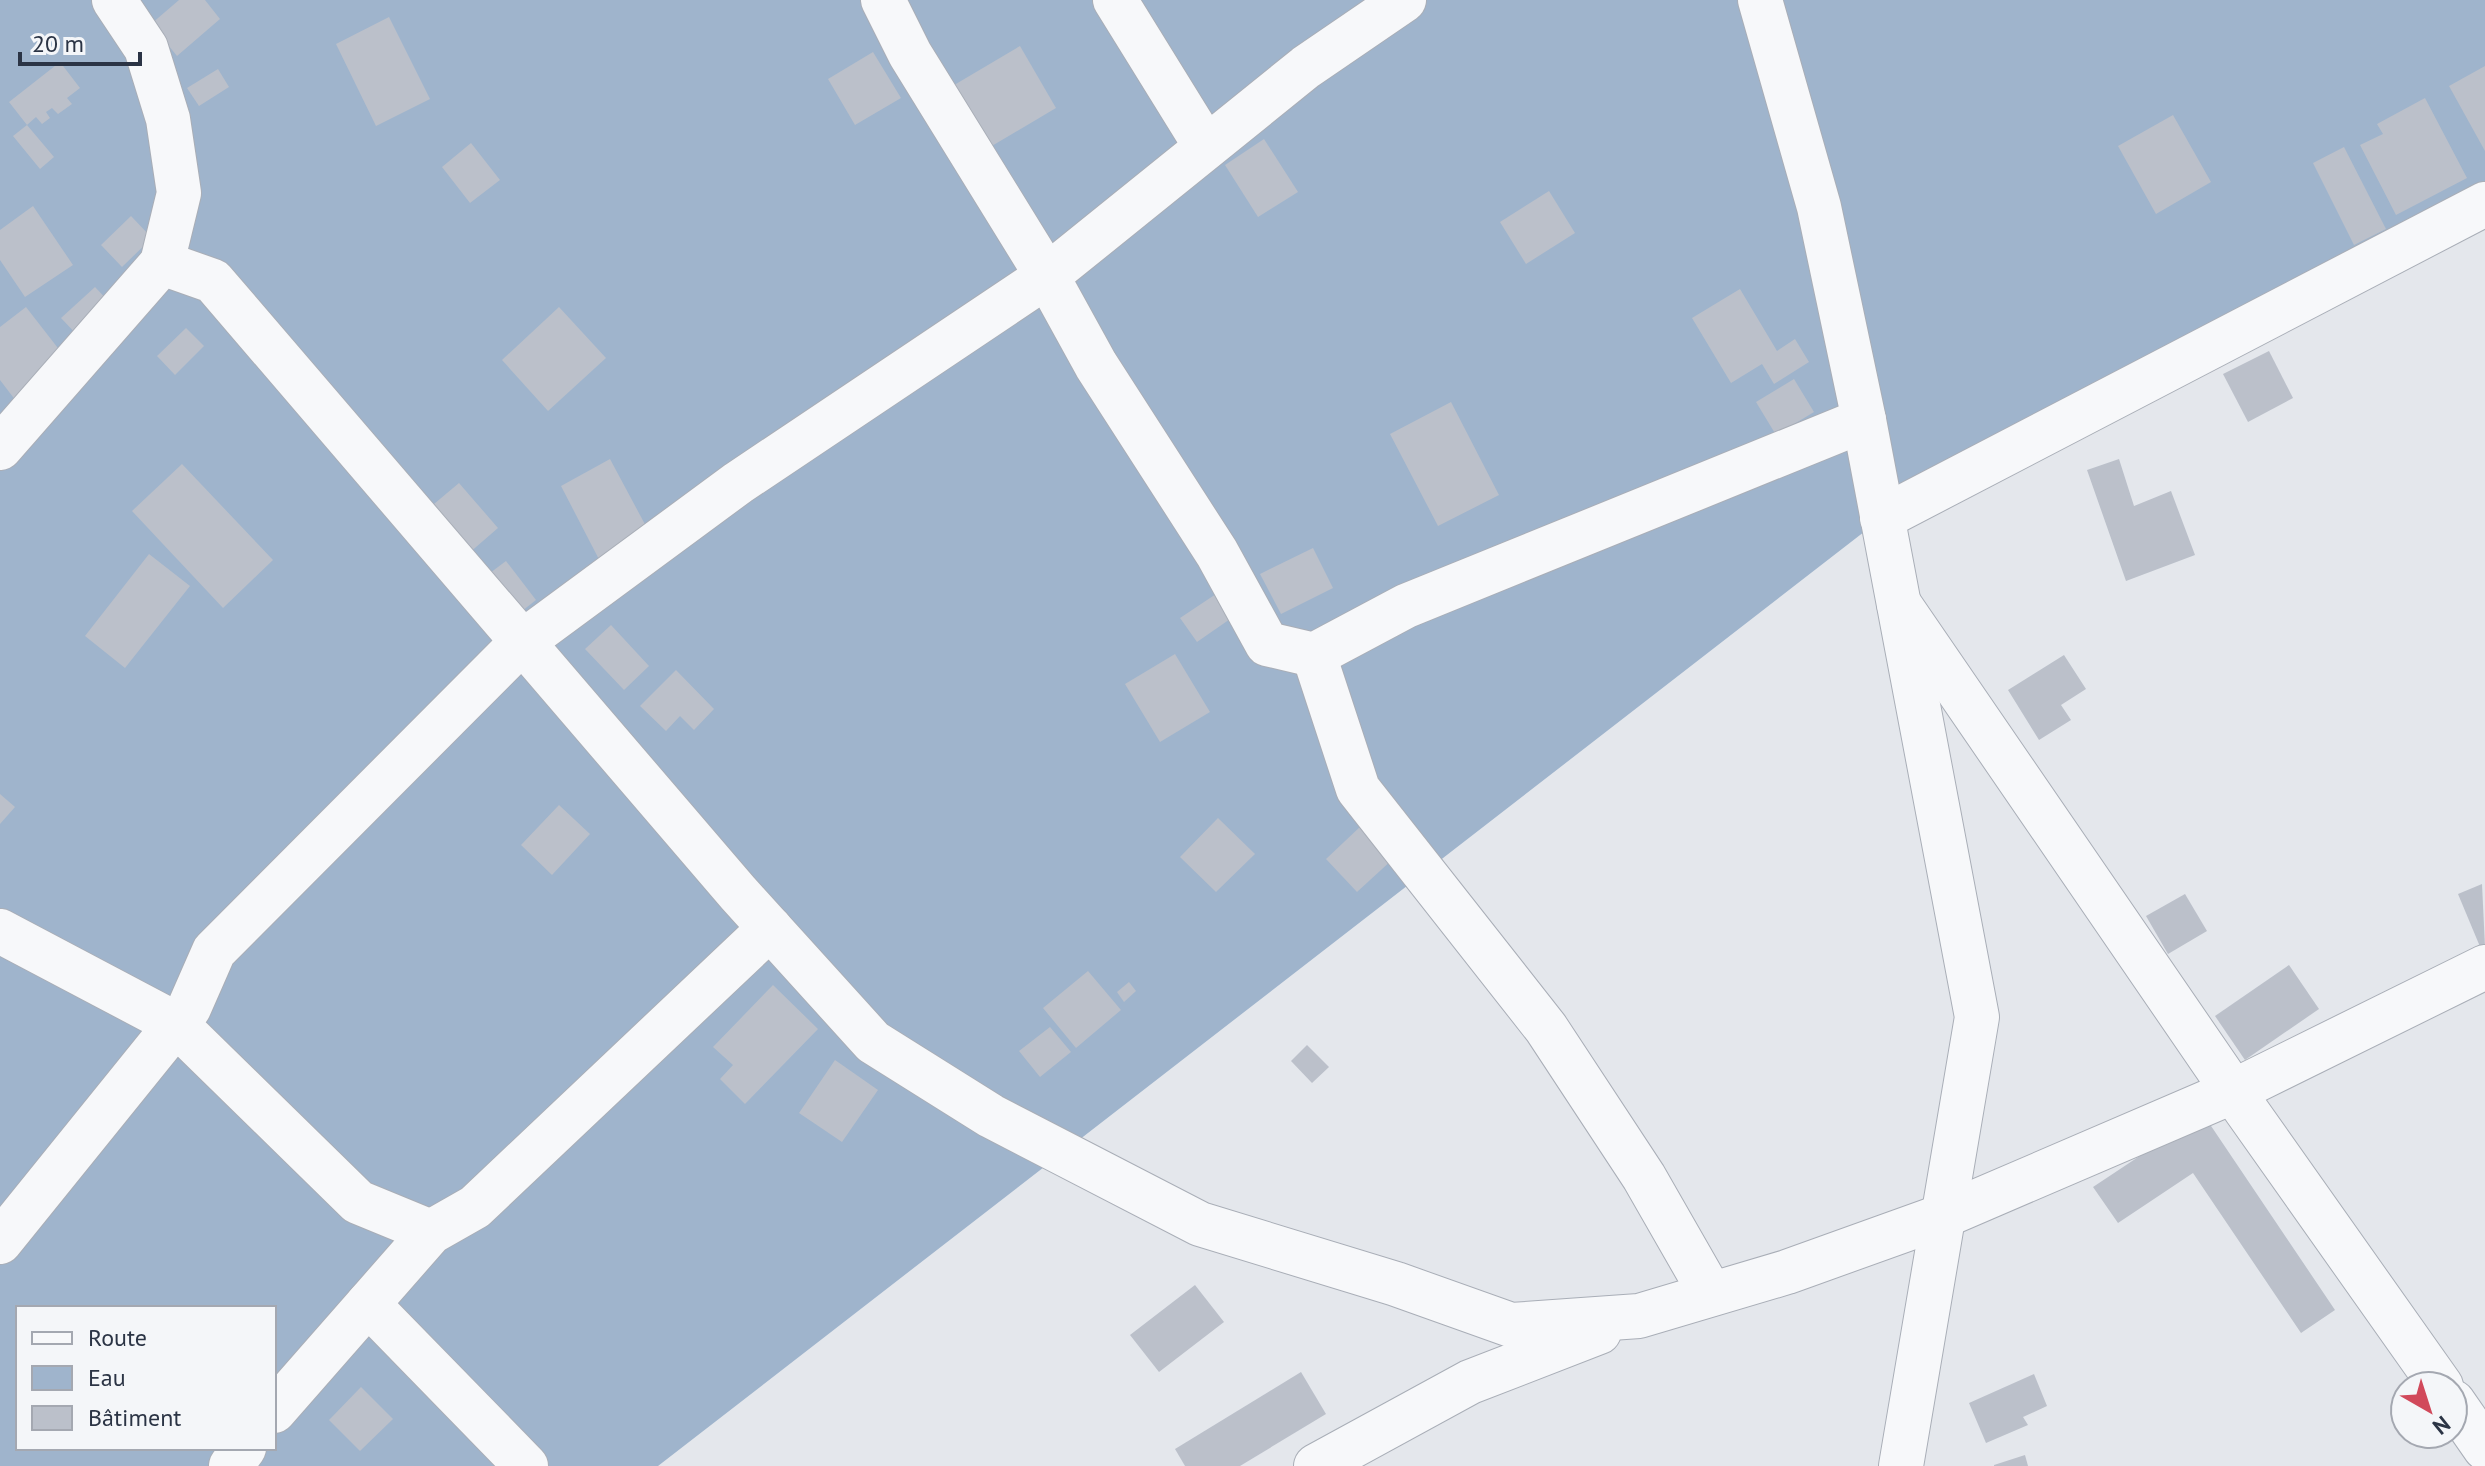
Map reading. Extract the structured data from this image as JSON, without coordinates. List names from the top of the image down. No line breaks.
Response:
{"legend":["Route","Eau","Bâtiment"],"scale_bar":"20 m","north":"bottom right"}
